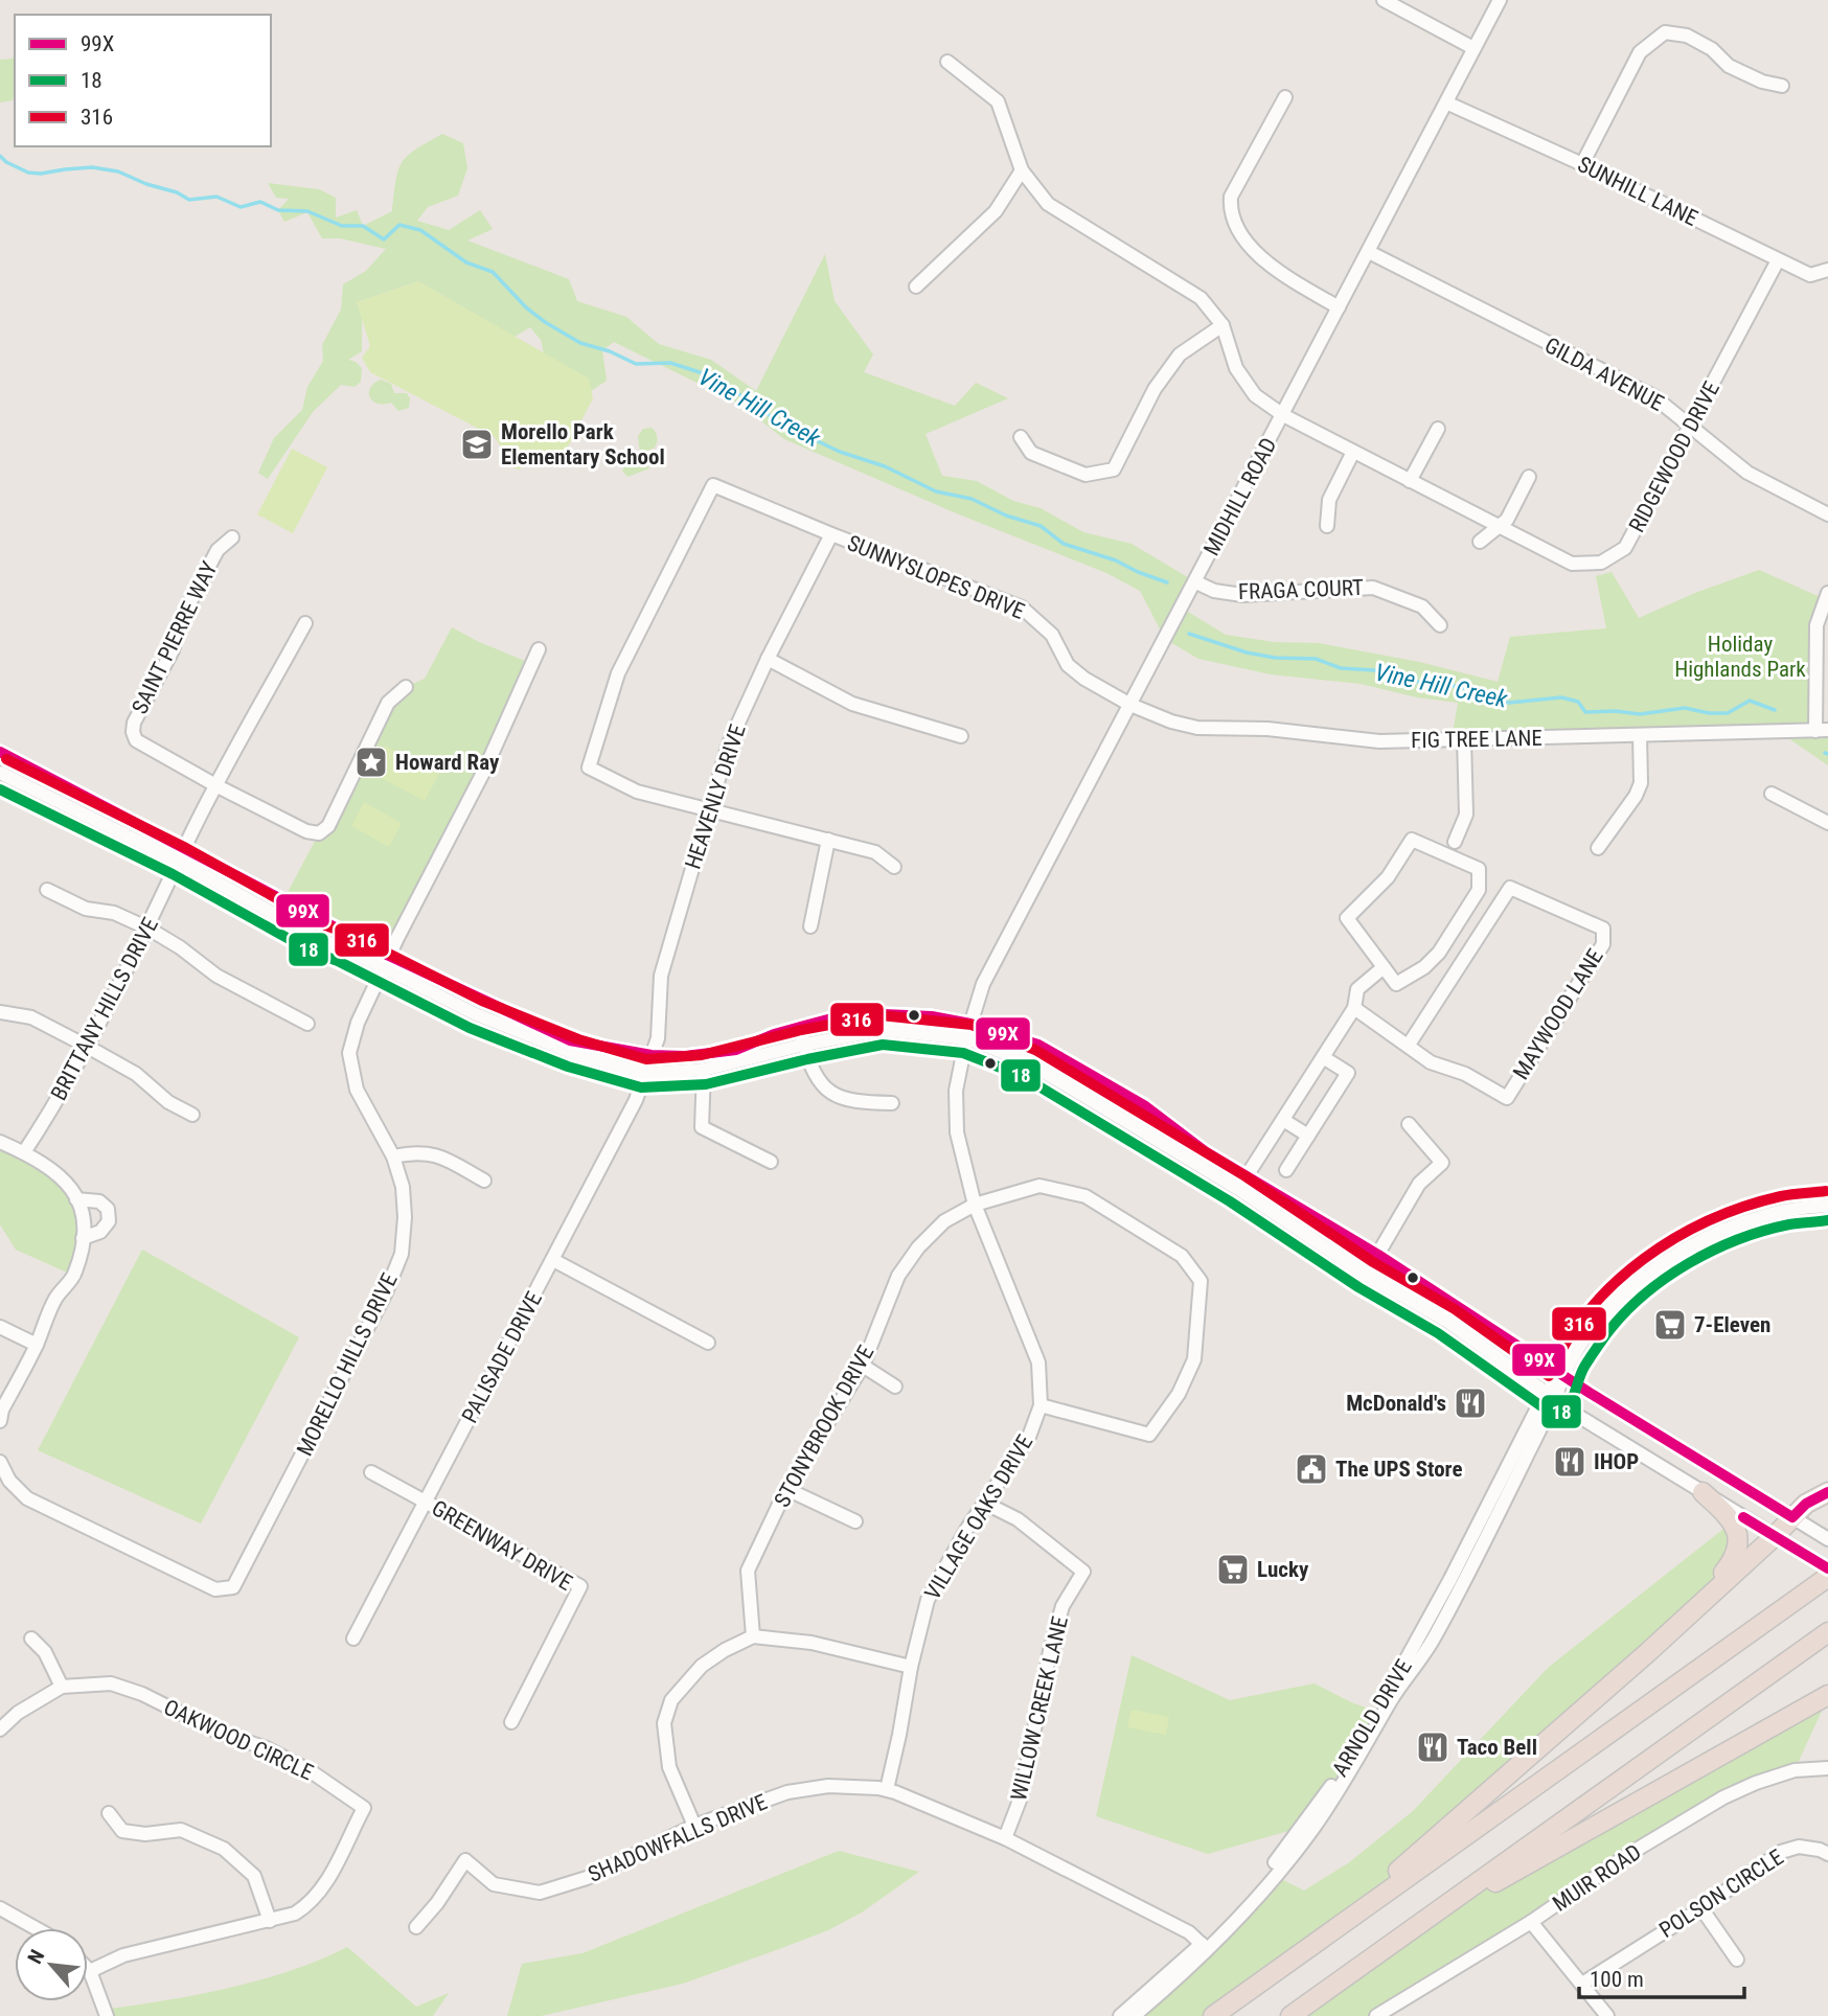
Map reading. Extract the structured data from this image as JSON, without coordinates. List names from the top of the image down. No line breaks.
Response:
{"streets":{"street":["SUNHILL LANE","GILDA AVENUE","RIDGEWOOD DRIVE","MIDHILL ROAD","SUNNYSLOPES DRIVE","FRAGA COURT","SAINT PIERRE WAY","FIG TREE LANE","HEAVENLY DRIVE","BRITTANY HILLS DRIVE","MAYWOOD LANE","PALISADE DRIVE","MORELLO HILLS DRIVE","STONYBROOK DRIVE","VILLAGE OAKS DRIVE","GREENWAY DRIVE","WILLOW CREEK LANE","ARNOLD DRIVE","OAKWOOD CIRCLE","SHADOWFALLS DRIVE","MUIR ROAD","POLSON CIRCLE"]},"crossings":[["SUNHILL LANE","RIDGEWOOD DRIVE"],["SUNHILL LANE","MIDHILL ROAD"],["GILDA AVENUE","RIDGEWOOD DRIVE"],["GILDA AVENUE","MIDHILL ROAD"],["RIDGEWOOD DRIVE","MIDHILL ROAD"],["MIDHILL ROAD","SUNNYSLOPES DRIVE"],["MIDHILL ROAD","FRAGA COURT"],["MIDHILL ROAD","FIG TREE LANE"],["MIDHILL ROAD","VILLAGE OAKS DRIVE"],["SUNNYSLOPES DRIVE","FIG TREE LANE"],["SUNNYSLOPES DRIVE","HEAVENLY DRIVE"],["SAINT PIERRE WAY","BRITTANY HILLS DRIVE"],["HEAVENLY DRIVE","PALISADE DRIVE"],["PALISADE DRIVE","GREENWAY DRIVE"],["STONYBROOK DRIVE","VILLAGE OAKS DRIVE"],["VILLAGE OAKS DRIVE","WILLOW CREEK LANE"],["VILLAGE OAKS DRIVE","SHADOWFALLS DRIVE"],["WILLOW CREEK LANE","SHADOWFALLS DRIVE"],["ARNOLD DRIVE","SHADOWFALLS DRIVE"]],"water":["Vine Hill Creek"],"parks":["Holiday Highlands Park"],"places":{"school or university":["Morello Park Elementary School"],"place":["Howard Ray"],"supermarket":["7-Eleven","Lucky"],"restaurant":["McDonald's","IHOP","Taco Bell"],"public building":["The UPS Store"]},"lines":["transit line 99X","transit line 316","transit line 18"],"legend":["99X","18","316"],"scale_bar":"100 m","north":"top left"}
